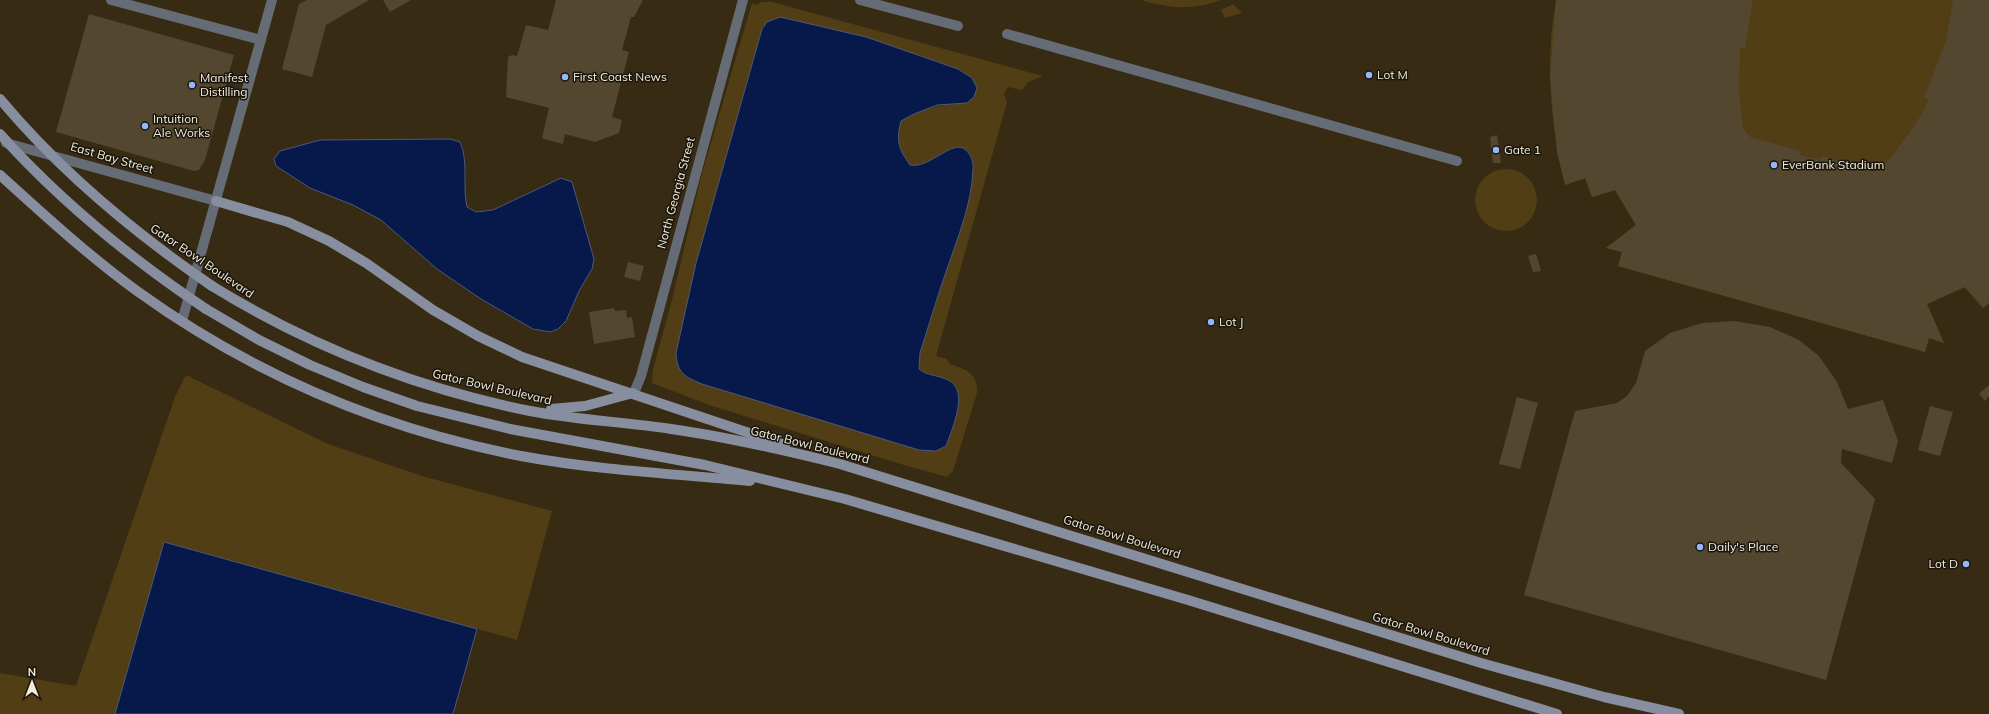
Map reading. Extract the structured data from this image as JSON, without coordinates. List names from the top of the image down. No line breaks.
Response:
{"streets":{"main road":["Gator Bowl Boulevard"],"street":["East Bay Street","North Georgia Street"]},"places":["Lot M","First Coast News","Manifest Distilling","Intuition Ale Works","Gate 1","EverBank Stadium","Lot J","Daily's Place","Lot D"],"north":"top"}
